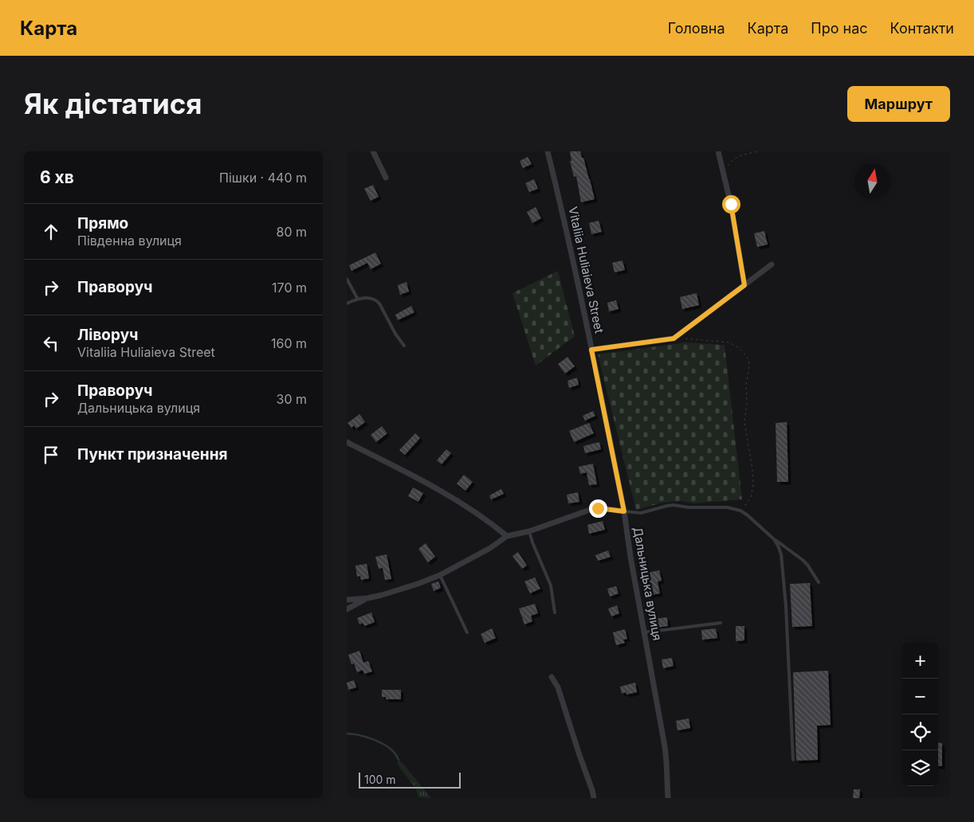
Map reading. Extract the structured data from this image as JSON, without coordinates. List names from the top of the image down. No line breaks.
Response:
{"streets":{"street":["Vitaliia Huliaieva Street","Дальницька вулиця"]},"crossings":[["Vitaliia Huliaieva Street","Дальницька вулиця"]],"scale_bar":"100 m","north":"top","page":{"header":"Карта","nav":["Головна","Карта","Про нас","Контакти"],"buttons":"Маршрут","title":"Як дістатися","heading":["6 хв","Пішки · 440 m"],"list":[["Прямо","Південна вулиця","80 m"],["Праворуч","170 m"],["Ліворуч","Vitaliia Huliaieva Street","160 m"],["Праворуч","Дальницька вулиця","30 m"],"Пункт призначення"],"map_buttons":["+","−"],"scale":"100 m"}}
